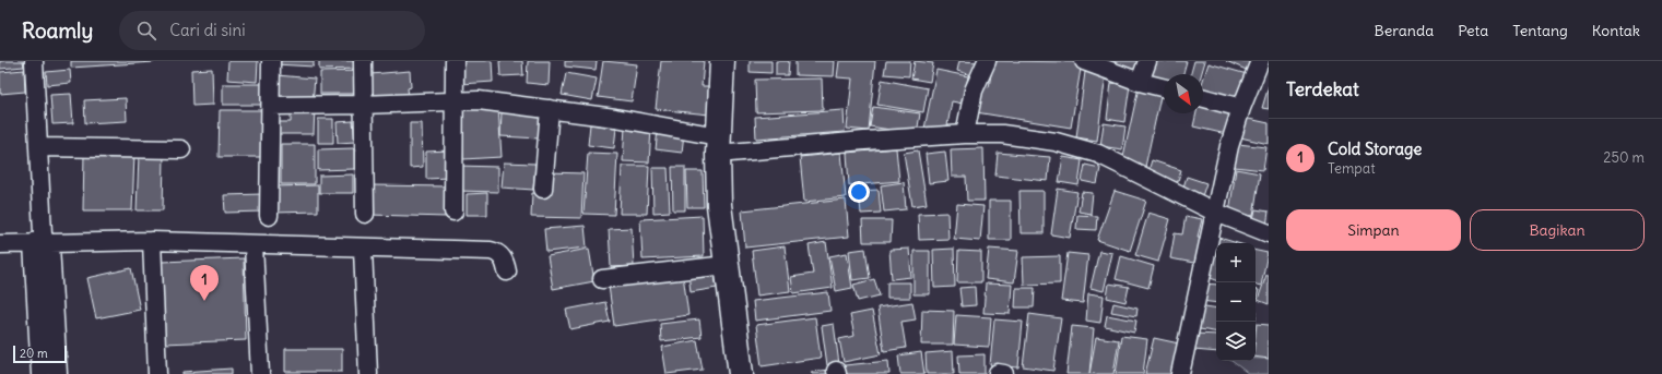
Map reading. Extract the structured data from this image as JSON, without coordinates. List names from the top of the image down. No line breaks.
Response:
{"scale_bar":"20 m","north":"bottom right","page":{"header":"Roamly","search":"Cari di sini","nav":["Beranda","Peta","Tentang","Kontak"],"heading":"Terdekat","list":[{"mark":"1","name":"Cold Storage","note":"Tempat","value":"250 m"}],"buttons":["Simpan","Bagikan"],"map_buttons":["+","−"],"pins":"1","scale":"20 m"}}
